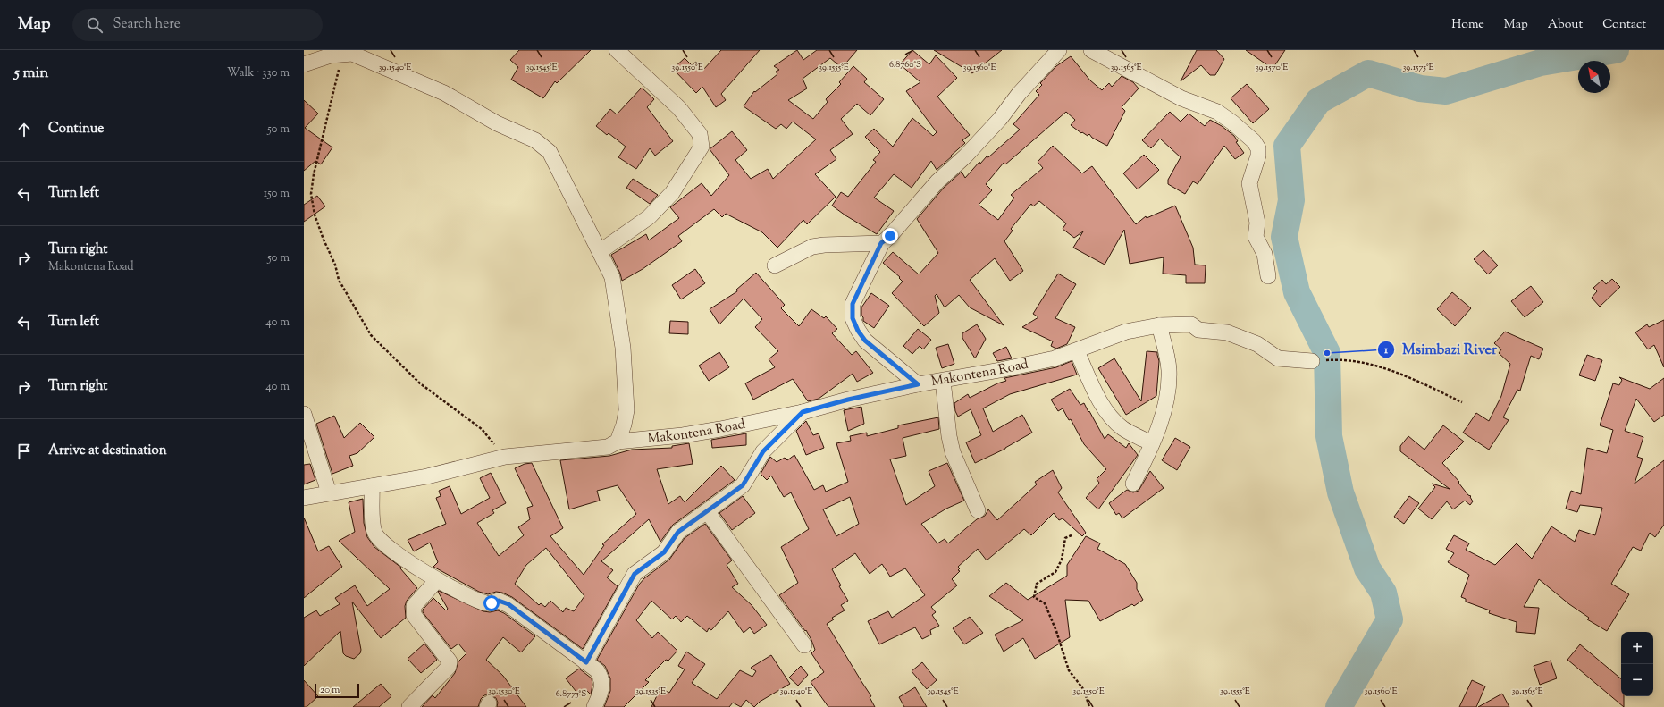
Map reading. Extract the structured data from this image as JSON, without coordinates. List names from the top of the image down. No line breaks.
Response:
{"streets":{"street":["Makontena Road"]},"places":["Msimbazi River"],"scale_bar":"20 m","north":"top left","page":{"header":"Map","search":"Search here","nav":["Home","Map","About","Contact"],"heading":["5 min","Walk · 330 m"],"list":[["Continue","50 m"],["Turn left","150 m"],["Turn right","Makontena Road","50 m"],["Turn left","40 m"],["Turn right","40 m"],"Arrive at destination"],"map_buttons":["+","−"],"scale":"20 m"},"coordinates":["6.8760°S","39.1570°E","39.1540°E","39.1545°E","39.1550°E","39.1555°E","39.1560°E","39.1565°E","39.1575°E","39.1530°E","39.1535°E","6.8775°S"]}
